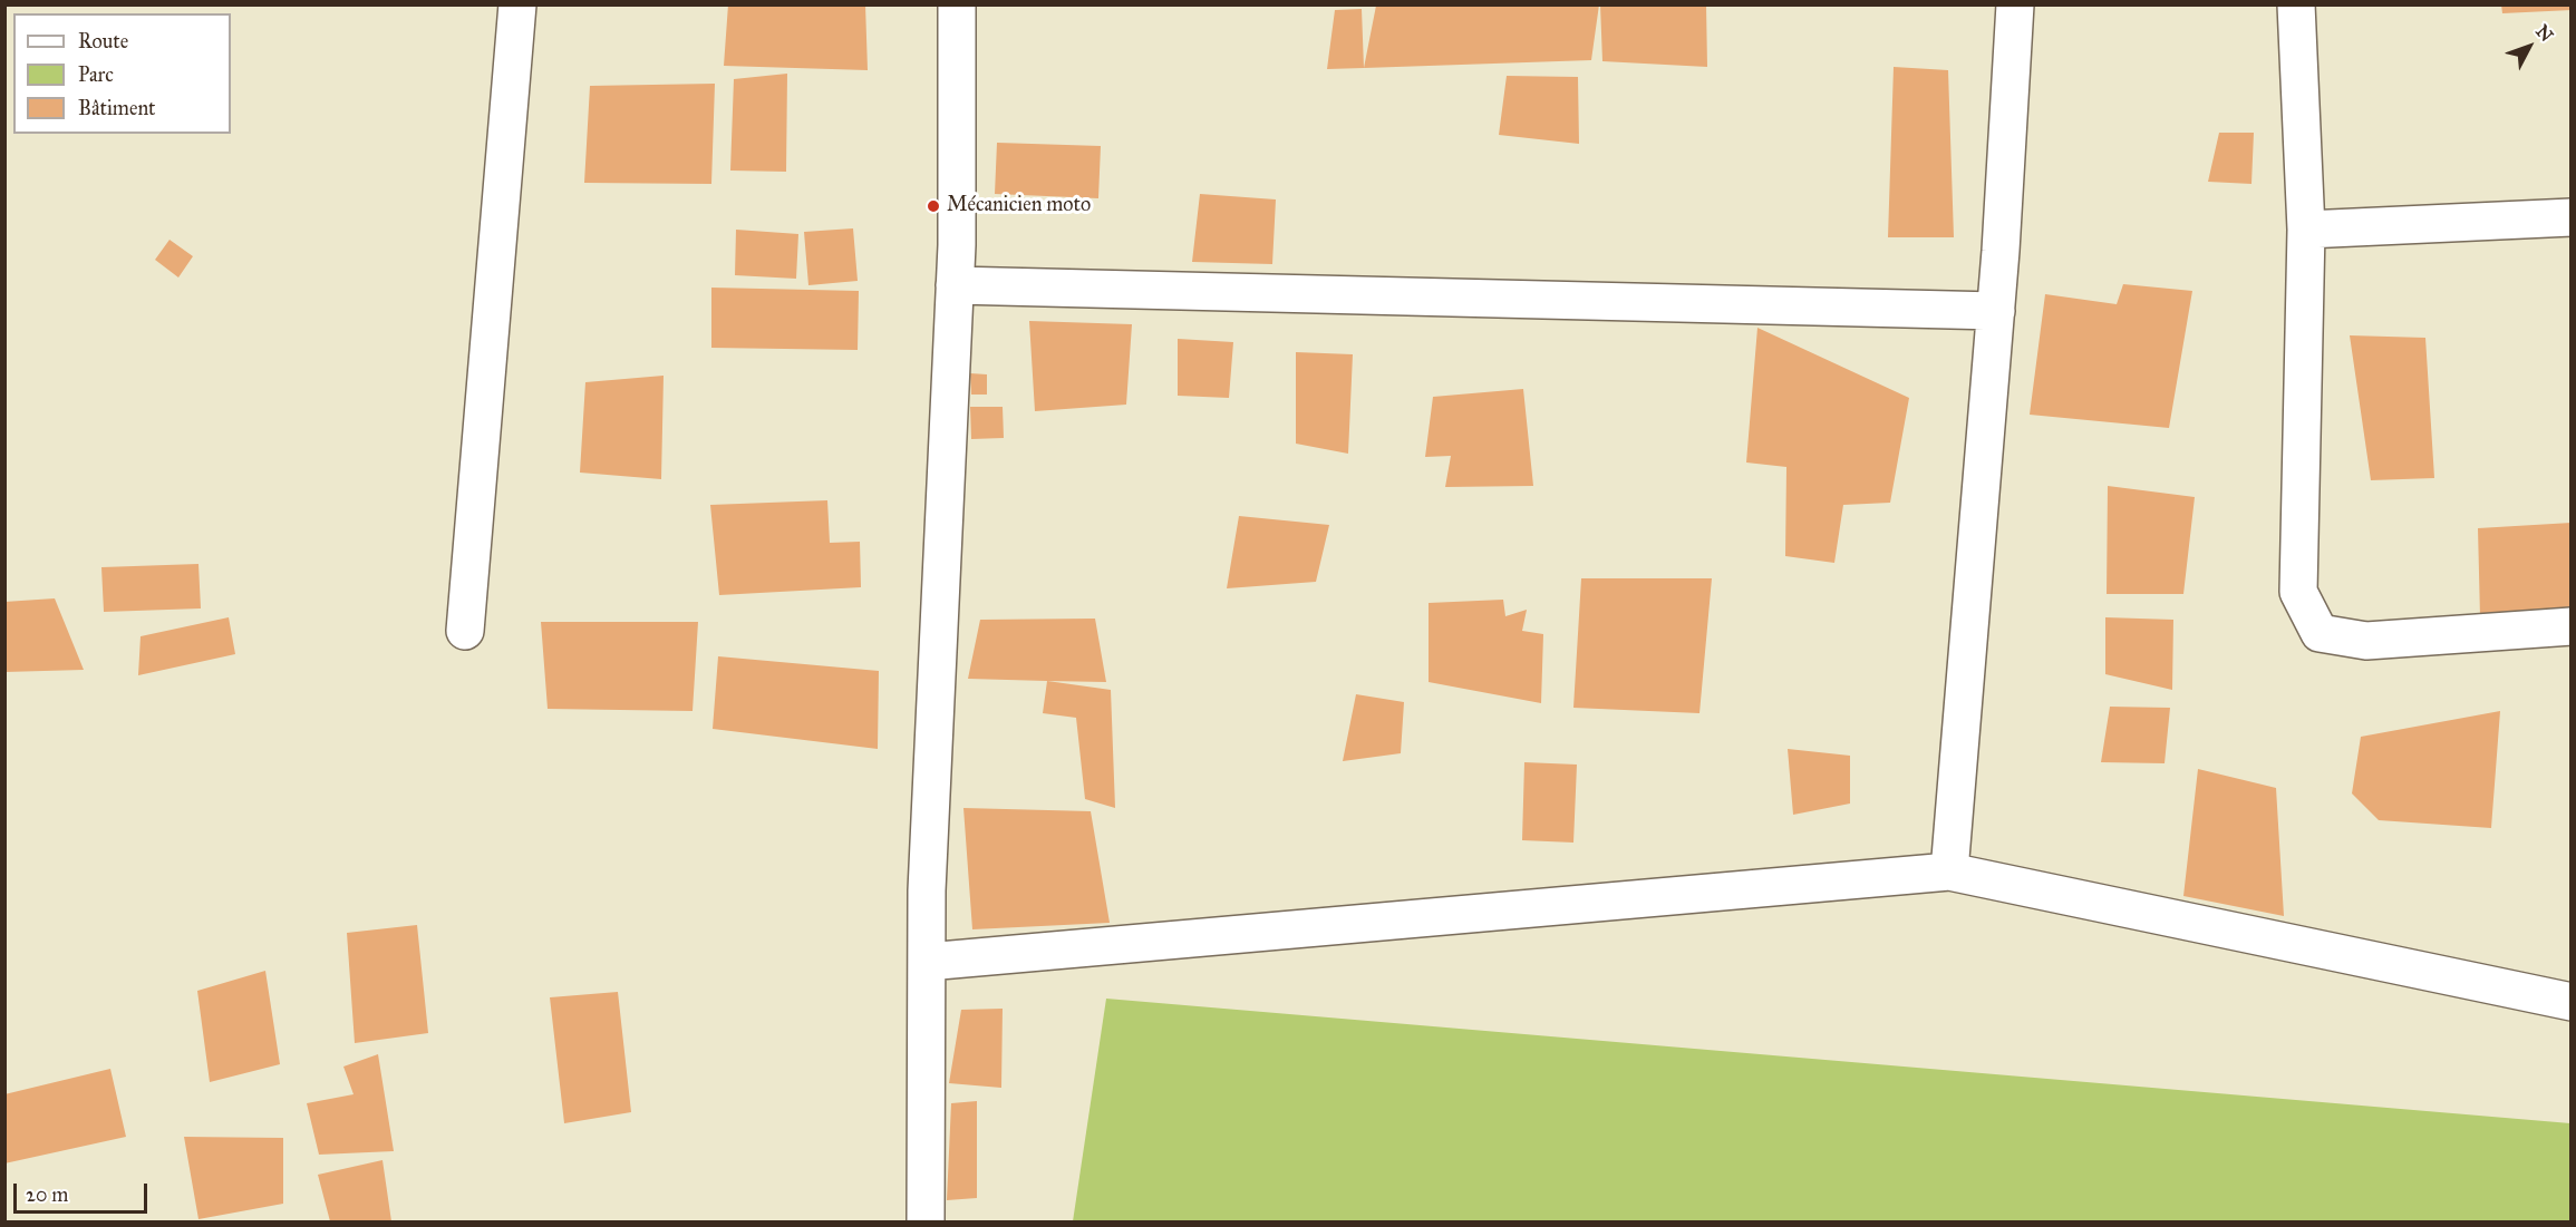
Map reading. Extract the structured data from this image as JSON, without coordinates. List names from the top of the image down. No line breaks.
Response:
{"places":["Mécanicien moto"],"legend":["Route","Parc","Bâtiment"],"scale_bar":"20 m","north":"top right"}
